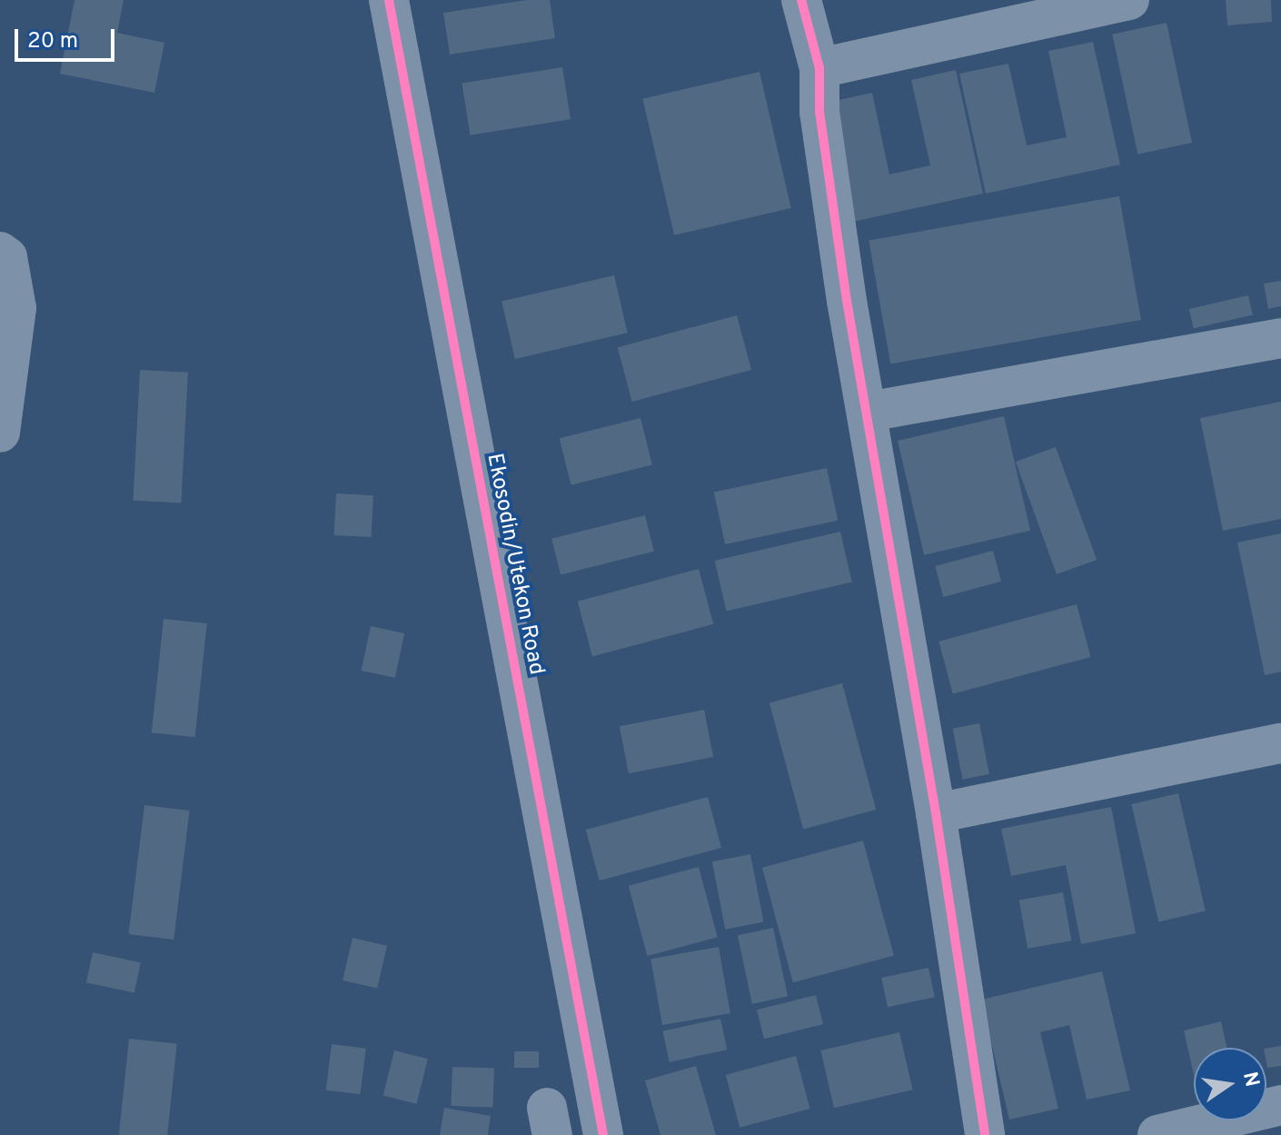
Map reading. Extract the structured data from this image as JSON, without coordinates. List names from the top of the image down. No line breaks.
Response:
{"streets":{"street":["Ekosodin/Utekon Road"]},"scale_bar":"20 m","north":"right"}
